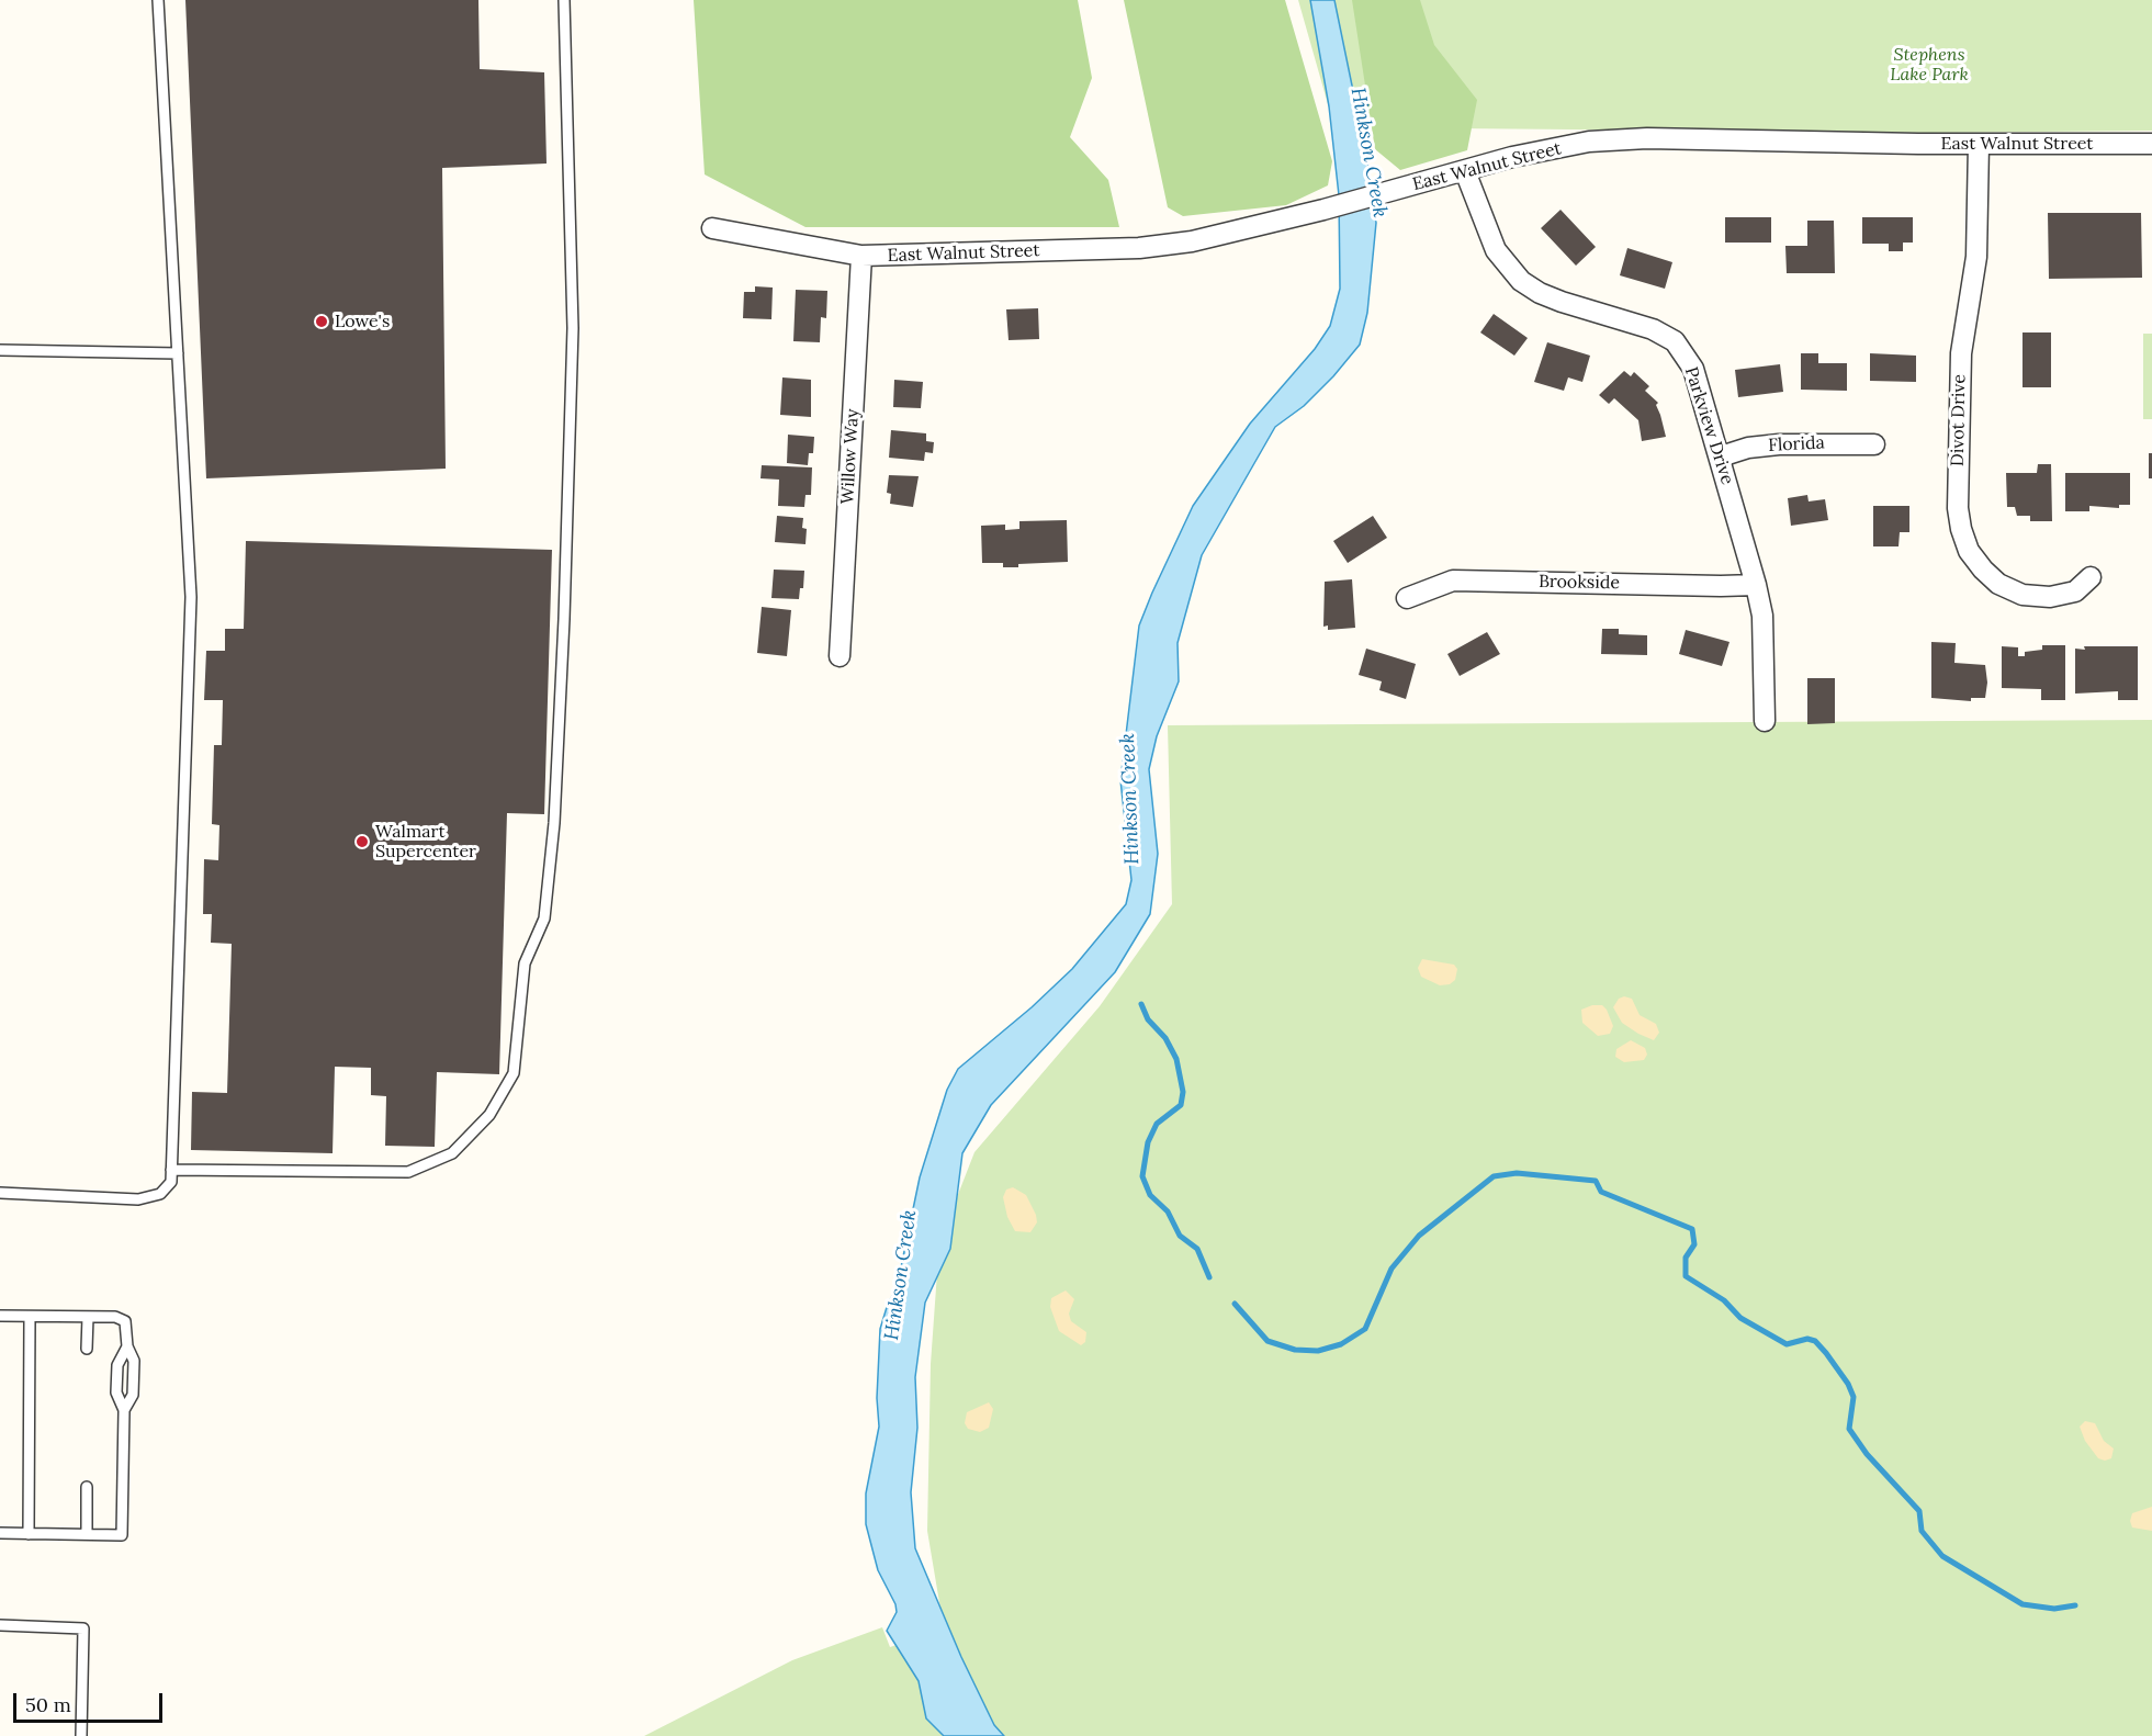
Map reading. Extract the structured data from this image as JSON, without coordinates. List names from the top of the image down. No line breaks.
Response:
{"streets":{"street":["East Walnut Street","Divot Drive","Parkview Drive","Florida","Willow Way","Brookside"]},"crossings":[["East Walnut Street","Divot Drive"],["East Walnut Street","Parkview Drive"],["East Walnut Street","Willow Way"],["Parkview Drive","Florida"],["Parkview Drive","Brookside"]],"water":["Hinkson Creek"],"parks":["Stephens Lake Park"],"places":["Lowe's","Walmart Supercenter"],"scale_bar":"50 m"}
